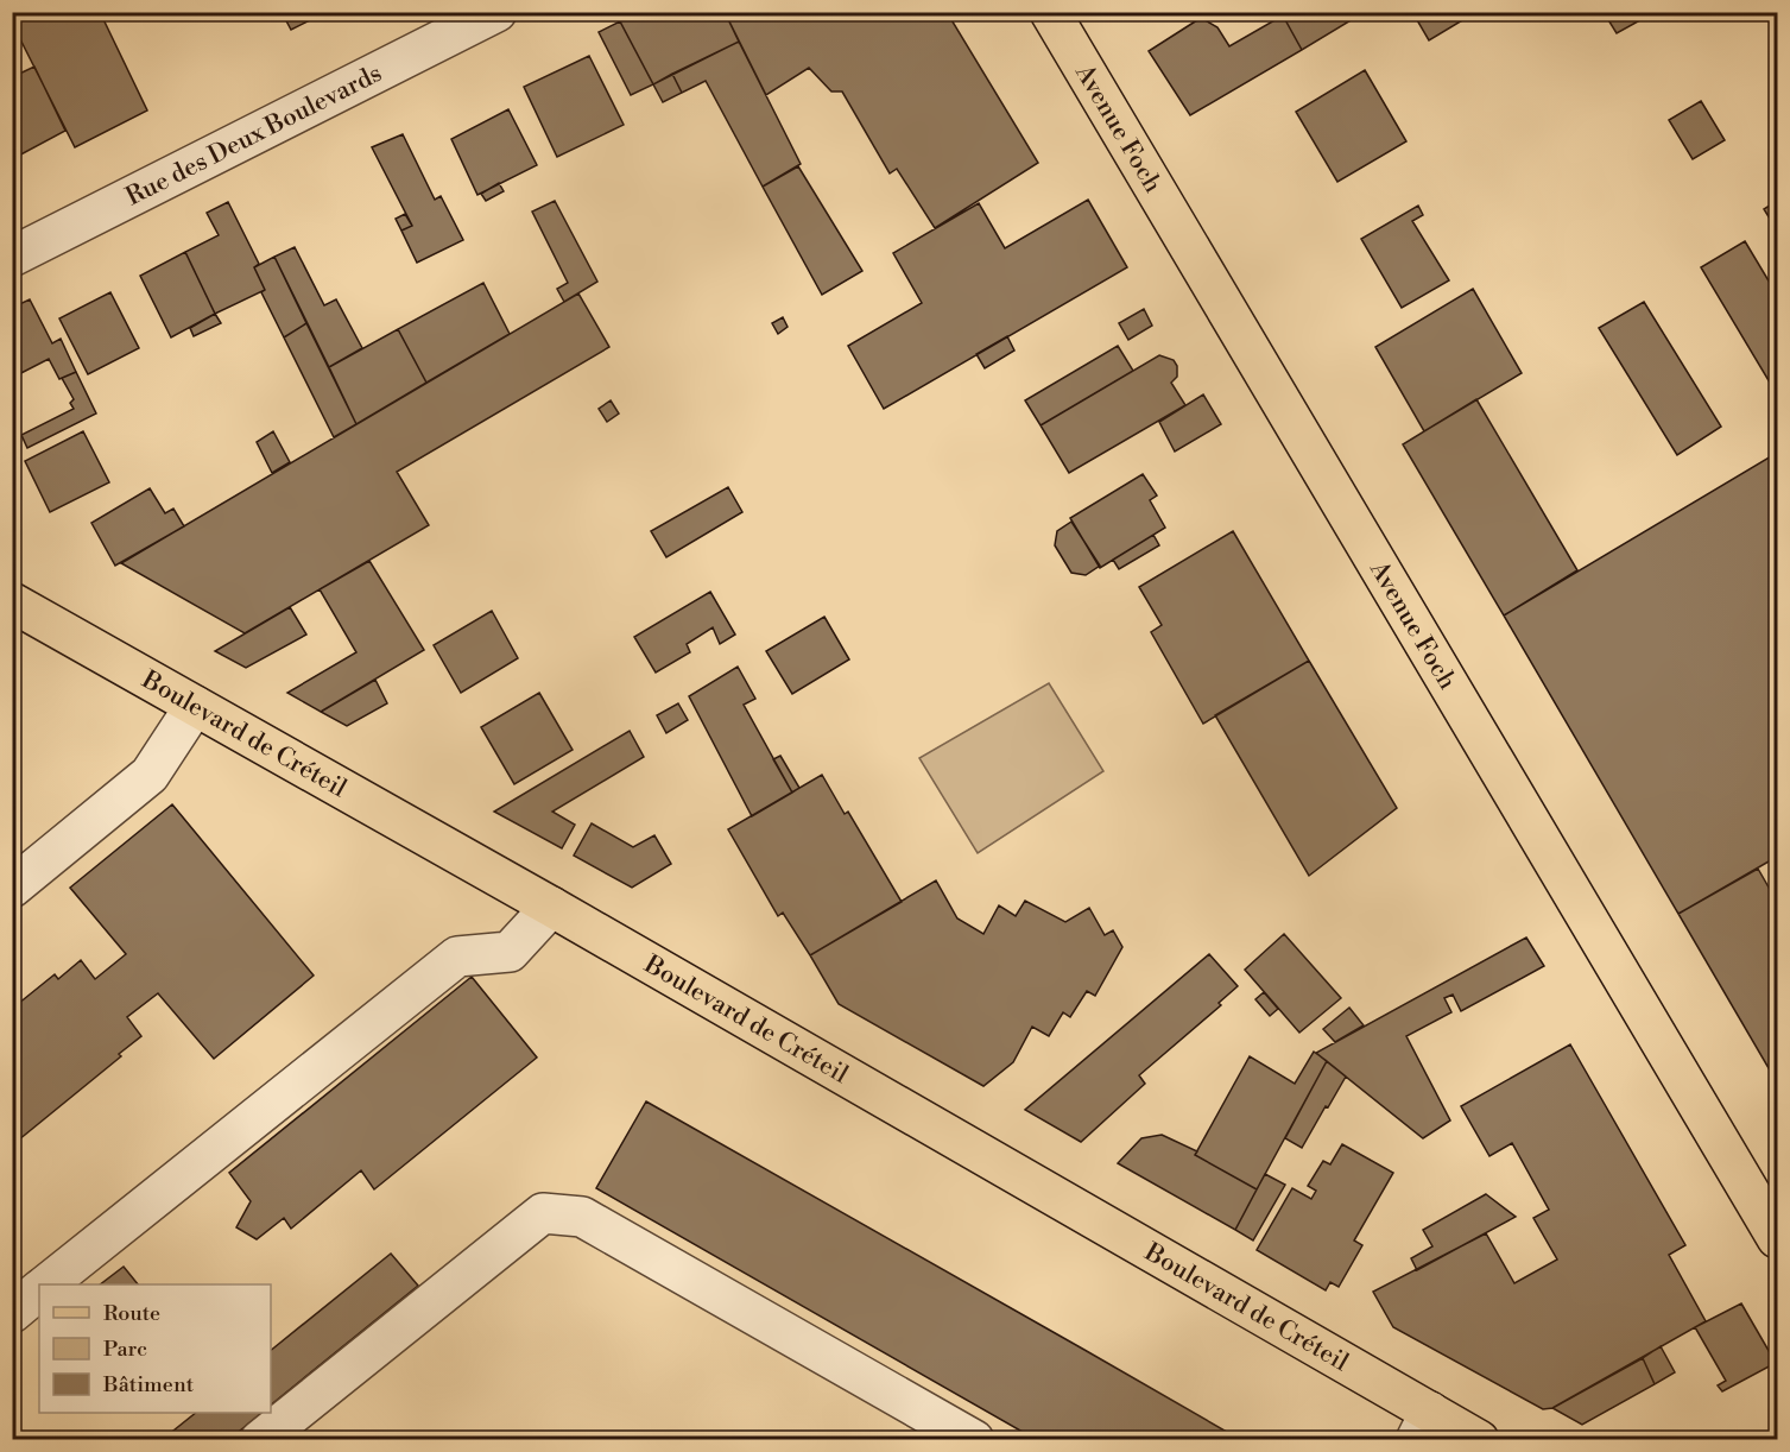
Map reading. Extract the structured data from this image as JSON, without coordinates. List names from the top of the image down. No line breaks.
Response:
{"streets":{"main road":["Avenue Foch","Boulevard de Créteil"],"street":["Rue des Deux Boulevards"]},"legend":["Route","Parc","Bâtiment"]}
